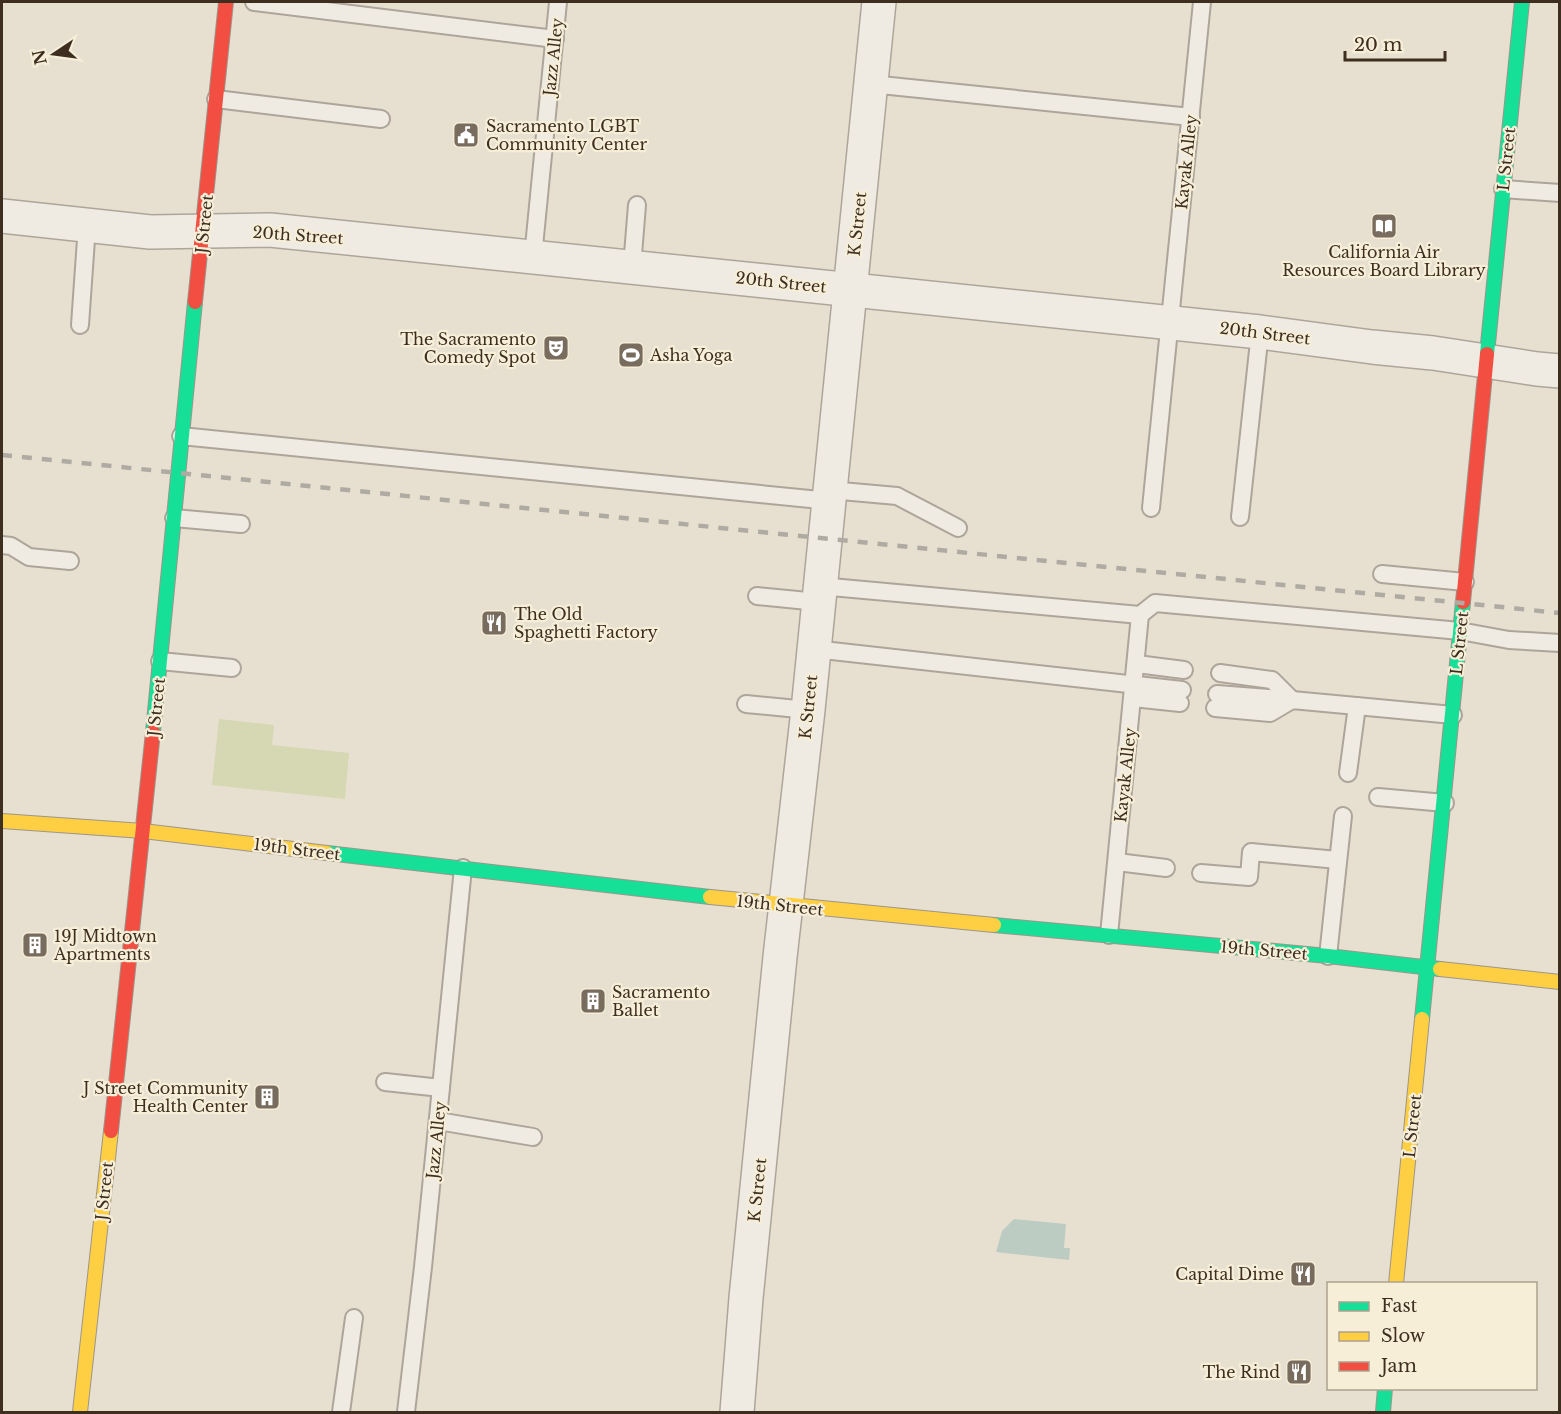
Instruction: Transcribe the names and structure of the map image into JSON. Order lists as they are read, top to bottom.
{
  "streets": {
    "main road": ["L Street", "J Street", "19th Street"],
    "street": ["K Street", "20th Street"],
    "lane": ["Jazz Alley", "Kayak Alley"]
  },
  "crossings": [
    ["Jazz Alley", "20th Street"],
    ["Jazz Alley", "19th Street"],
    ["L Street", "20th Street"],
    ["L Street", "19th Street"],
    ["Kayak Alley", "20th Street"],
    ["Kayak Alley", "19th Street"],
    ["J Street", "20th Street"],
    ["J Street", "19th Street"],
    ["K Street", "20th Street"],
    ["K Street", "19th Street"]
  ],
  "places": {
    "public building": ["Sacramento LGBT Community Center"],
    "library": ["California Air Resources Board Library"],
    "theatre": ["The Sacramento Comedy Spot"],
    "sports": ["Asha Yoga"],
    "restaurant": ["The Old Spaghetti Factory", "Capital Dime", "The Rind"],
    "building": ["19J Midtown Apartments", "Sacramento Ballet", "J Street Community Health Center"]
  },
  "legend": ["Fast", "Slow", "Jam"],
  "scale_bar": "20 m",
  "north": "left"
}
